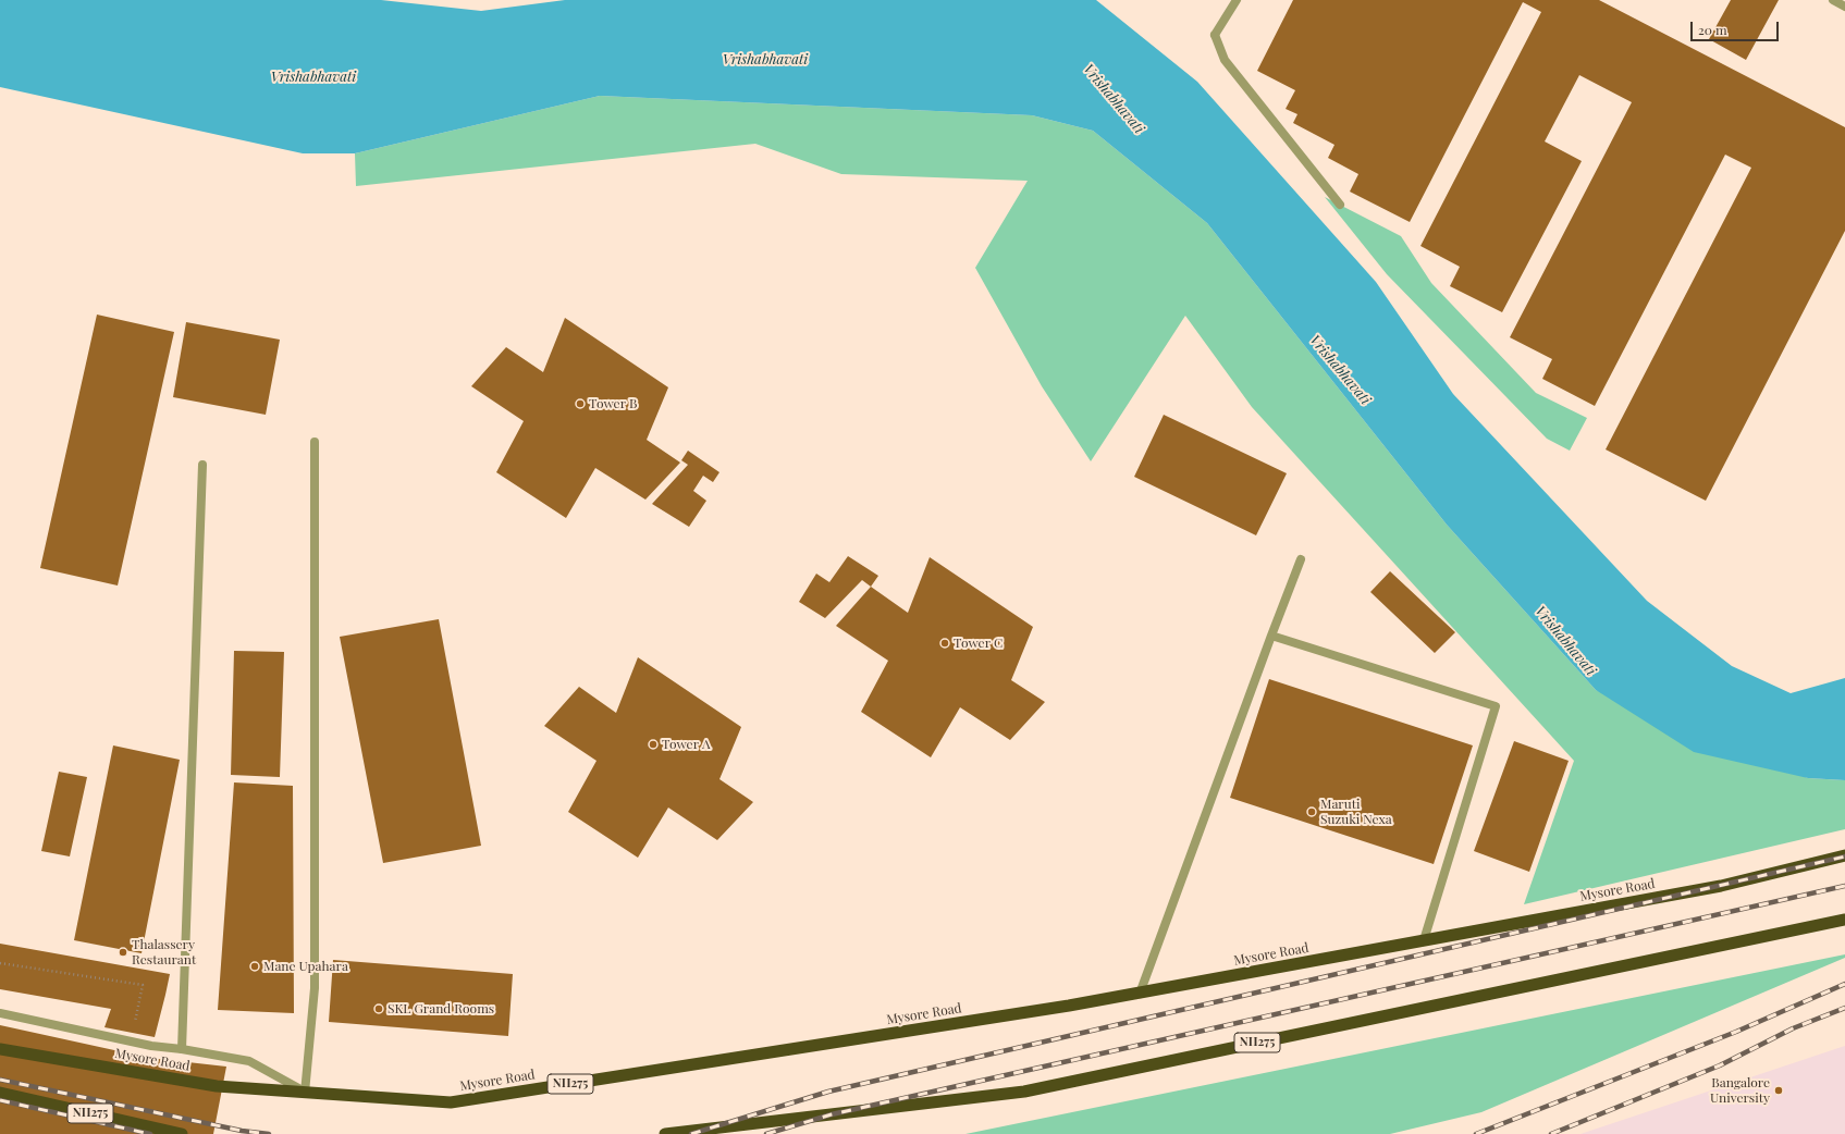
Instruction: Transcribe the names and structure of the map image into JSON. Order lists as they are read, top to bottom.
{
  "streets": {
    "highway": ["Mysore Road", "NH275"]
  },
  "water": ["Vrishabhavati"],
  "places": [
    "Tower B",
    "Tower C",
    "Tower A",
    "Maruti Suzuki Nexa",
    "Thalassery Restaurant",
    "Mane Upahara",
    "SKL Grand Rooms",
    "Bangalore University"
  ],
  "scale_bar": "20 m"
}
